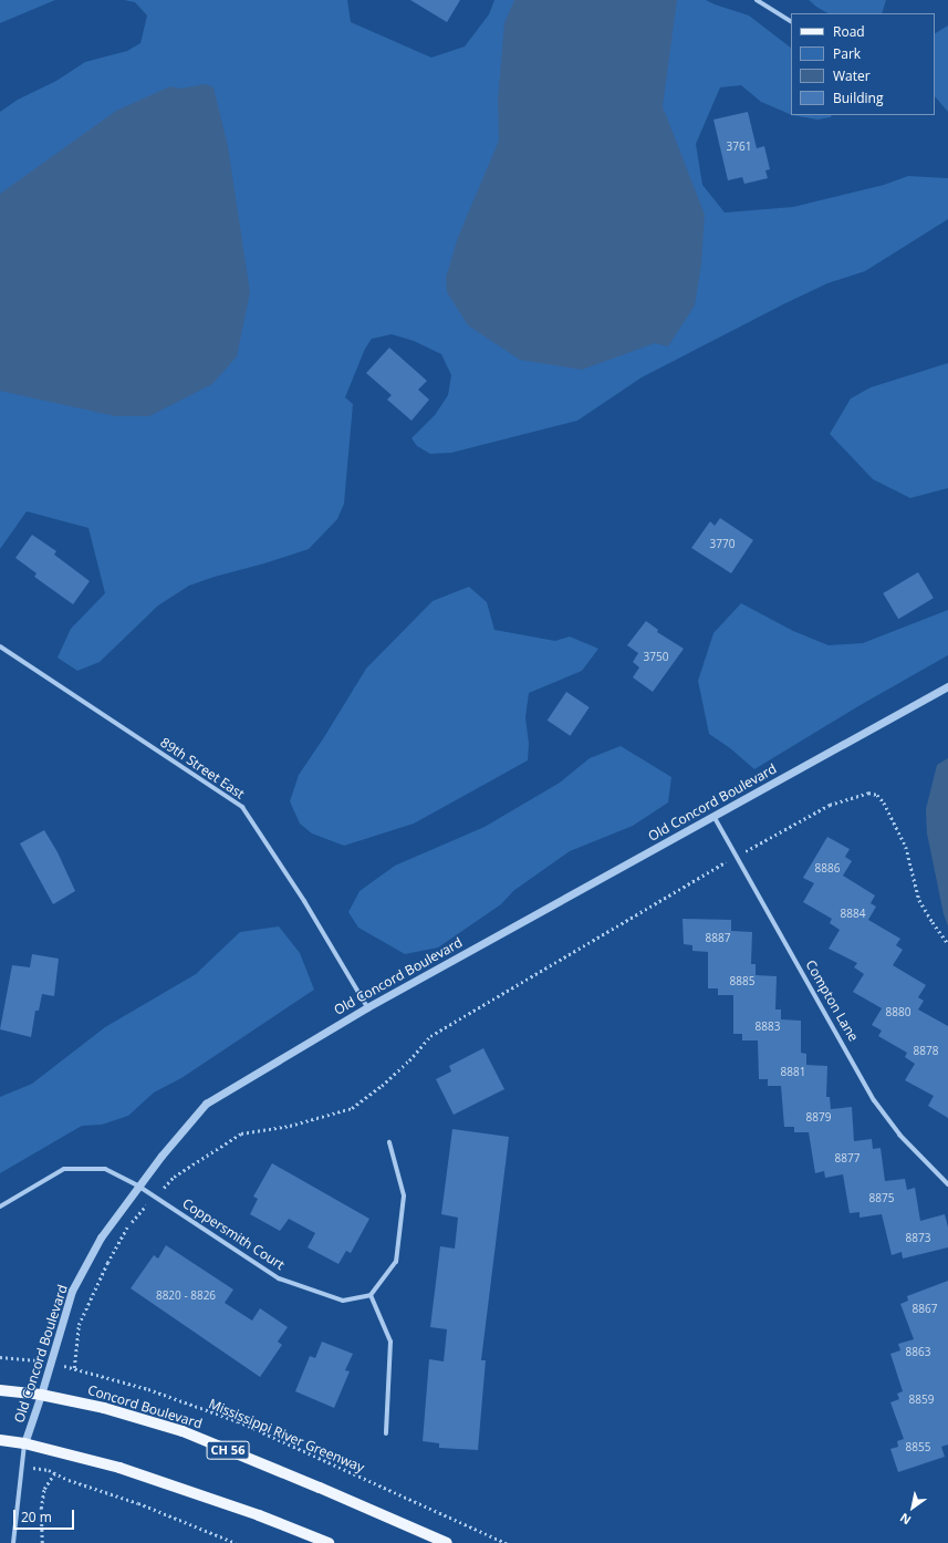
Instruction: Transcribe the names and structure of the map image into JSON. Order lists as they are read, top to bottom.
{
  "streets": {
    "main road": ["Concord Boulevard", "CH 56"],
    "street": [
      "89th Street East",
      "Old Concord Boulevard",
      "Compton Lane",
      "Coppersmith Court"
    ],
    "path": ["Mississippi River Greenway"]
  },
  "crossings": [
    ["89th Street East", "Old Concord Boulevard"],
    ["Old Concord Boulevard", "Compton Lane"],
    ["Old Concord Boulevard", "Coppersmith Court"],
    ["Old Concord Boulevard", "Concord Boulevard"],
    ["Old Concord Boulevard", "Mississippi River Greenway"]
  ],
  "house_numbers": [
    "3761",
    "3770",
    "3750",
    "8886",
    "8884",
    "8887",
    "8885",
    "8880",
    "8883",
    "8878",
    "8881",
    "8879",
    "8877",
    "8875",
    "8873",
    "8820 - 8826",
    "8867",
    "8863",
    "8859",
    "8855"
  ],
  "legend": [
    "Road",
    "Park",
    "Water",
    "Building"
  ],
  "scale_bar": "20 m",
  "north": "bottom left"
}
